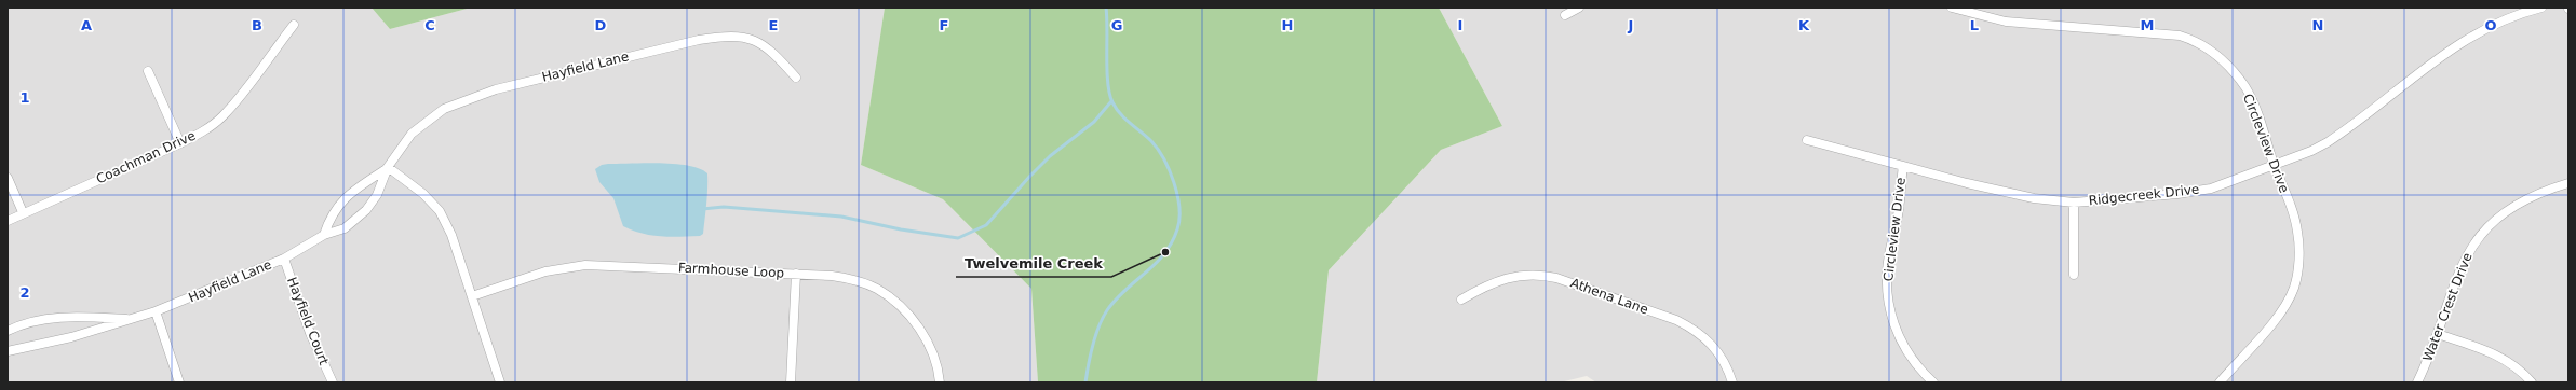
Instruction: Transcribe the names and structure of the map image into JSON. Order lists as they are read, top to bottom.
{
  "streets": {
    "street": [
      "Hayfield Lane",
      "Circleview Drive",
      "Coachman Drive",
      "Ridgecreek Drive",
      "Farmhouse Loop",
      "Athena Lane",
      "Water Crest Drive",
      "Hayfield Court"
    ]
  },
  "crossings": [
    ["Hayfield Lane", "Hayfield Court"],
    ["Circleview Drive", "Ridgecreek Drive"]
  ],
  "places": ["Twelvemile Creek"],
  "grid": {
    "columns": [
      "A",
      "B",
      "C",
      "D",
      "E",
      "F",
      "G",
      "H",
      "I",
      "J",
      "K",
      "L",
      "M",
      "N",
      "O"
    ],
    "rows": ["1", "2"]
  }
}
